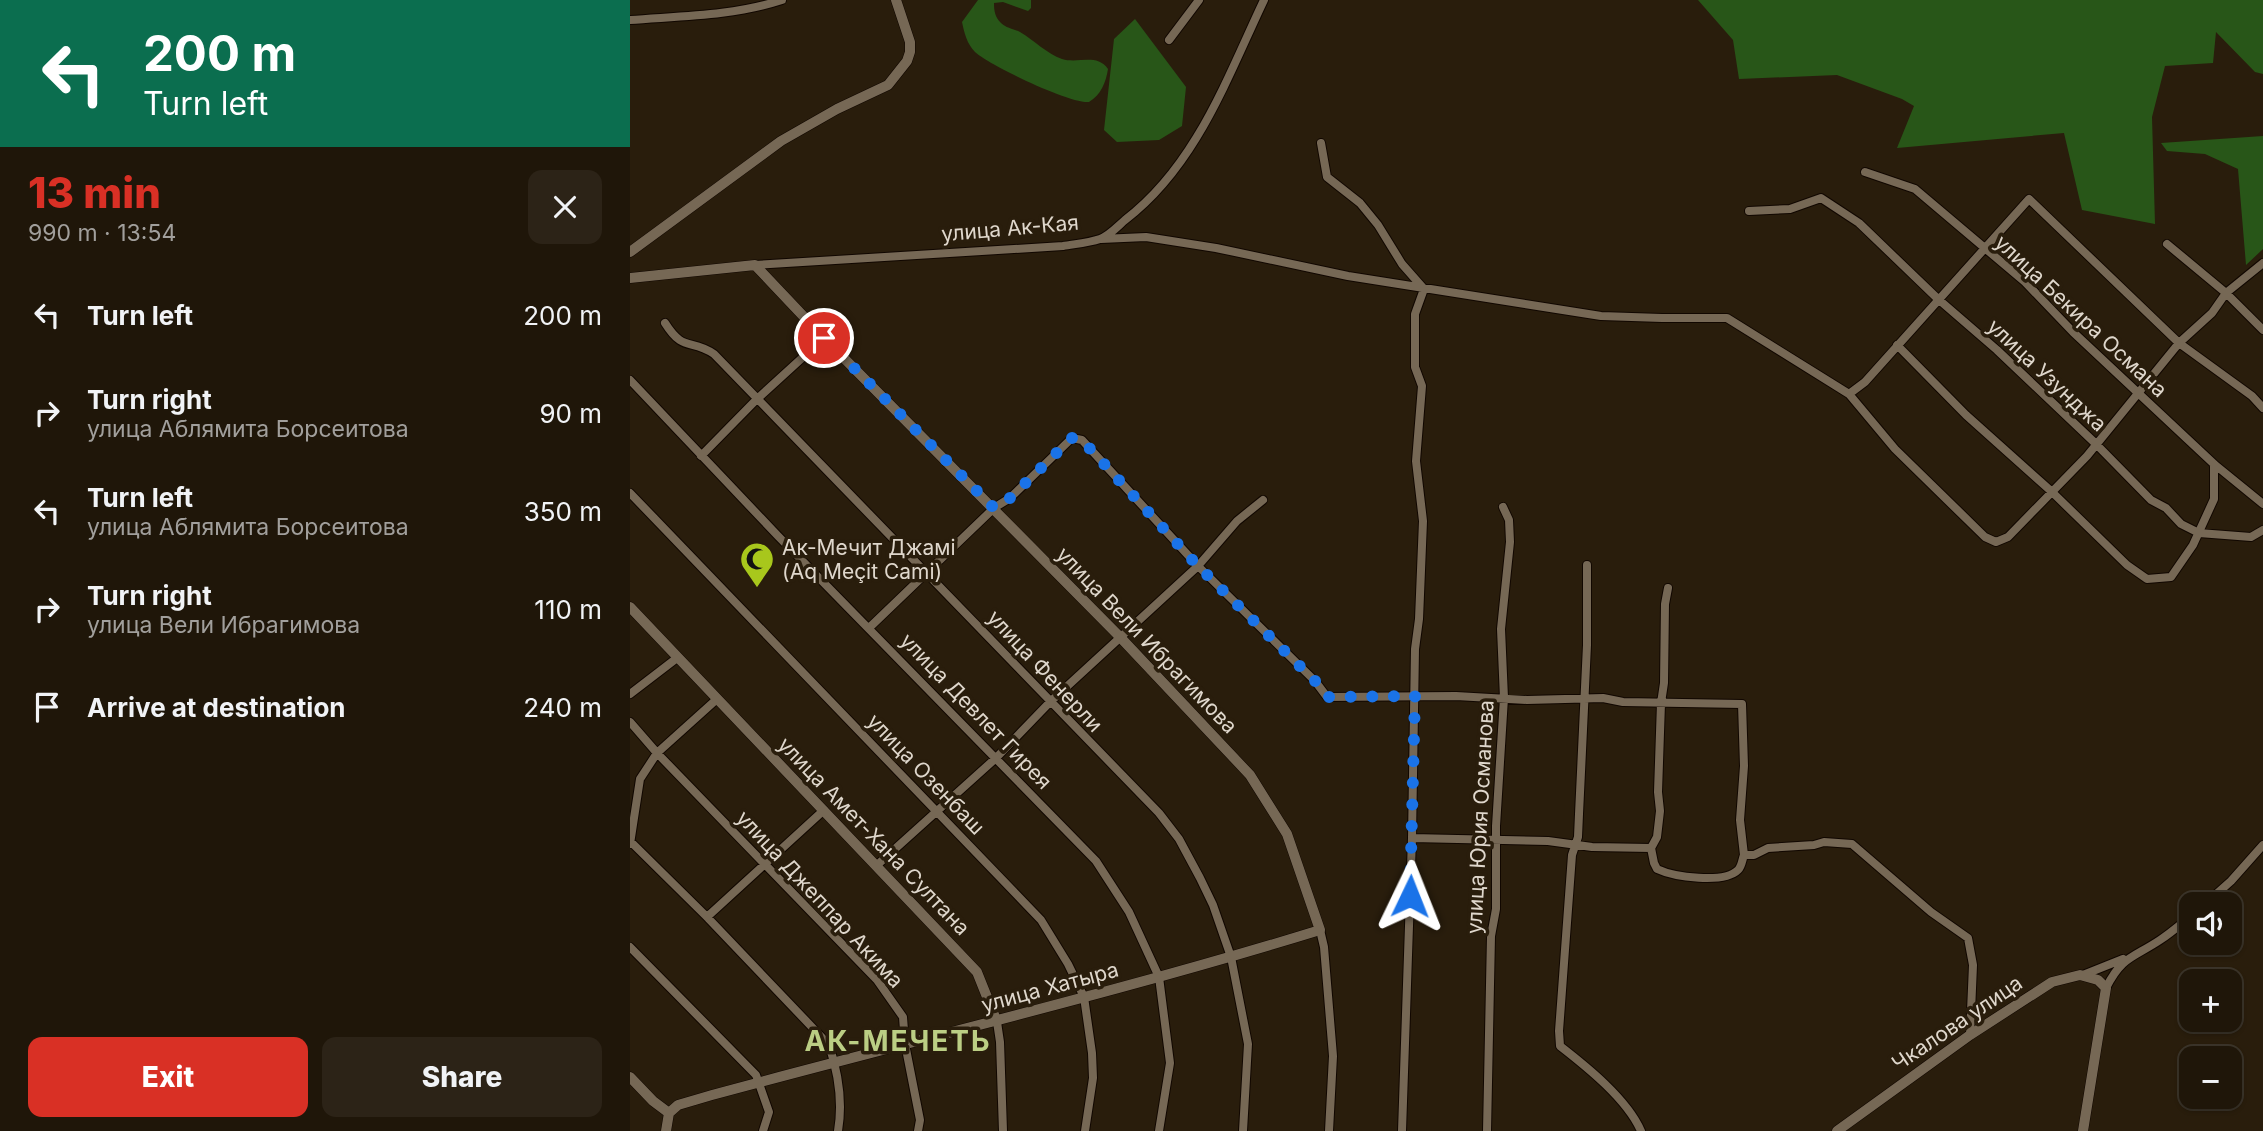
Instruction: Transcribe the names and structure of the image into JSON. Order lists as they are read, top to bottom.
{
  "streets": {
    "street": [
      "улица Ак-Кая",
      "улица Бекира Османа",
      "улица Узунджа",
      "улица Вели Ибрагимова",
      "улица Фенерли",
      "улица Девлет Гирея",
      "улица Озенбаш",
      "улица Юрия Османова",
      "улица Амет-Хана Султана",
      "улица Джеппар Акима",
      "улица Хатыра",
      "Чкалова улица"
    ]
  },
  "crossings": [
    ["улица Ак-Кая", "улица Вели Ибрагимова"],
    ["улица Вели Ибрагимова", "улица Хатыра"],
    ["улица Фенерли", "улица Хатыра"],
    ["улица Девлет Гирея", "улица Хатыра"],
    ["улица Озенбаш", "улица Хатыра"],
    ["улица Амет-Хана Султана", "улица Хатыра"],
    ["улица Джеппар Акима", "улица Хатыра"]
  ],
  "districts": ["АК-МЕЧЕТЬ"],
  "places": {
    "mosque": ["Ак-Мечит Джамі (Aq Meçit Cami)"]
  },
  "page": {
    "turn": ["200 m", "Turn left"],
    "heading": ["13 min", "990 m · 13:54"],
    "list": [
      {
        "name": "Turn left",
        "value": "200 m"
      },
      {
        "name": "Turn right",
        "note": "улица Аблямита Борсеитова",
        "value": "90 m"
      },
      {
        "name": "Turn left",
        "note": "улица Аблямита Борсеитова",
        "value": "350 m"
      },
      {
        "name": "Turn right",
        "note": "улица Вели Ибрагимова",
        "value": "110 m"
      },
      {
        "name": "Arrive at destination",
        "value": "240 m"
      }
    ],
    "map_buttons": ["+", "−"],
    "buttons": ["Exit", "Share"]
  }
}
